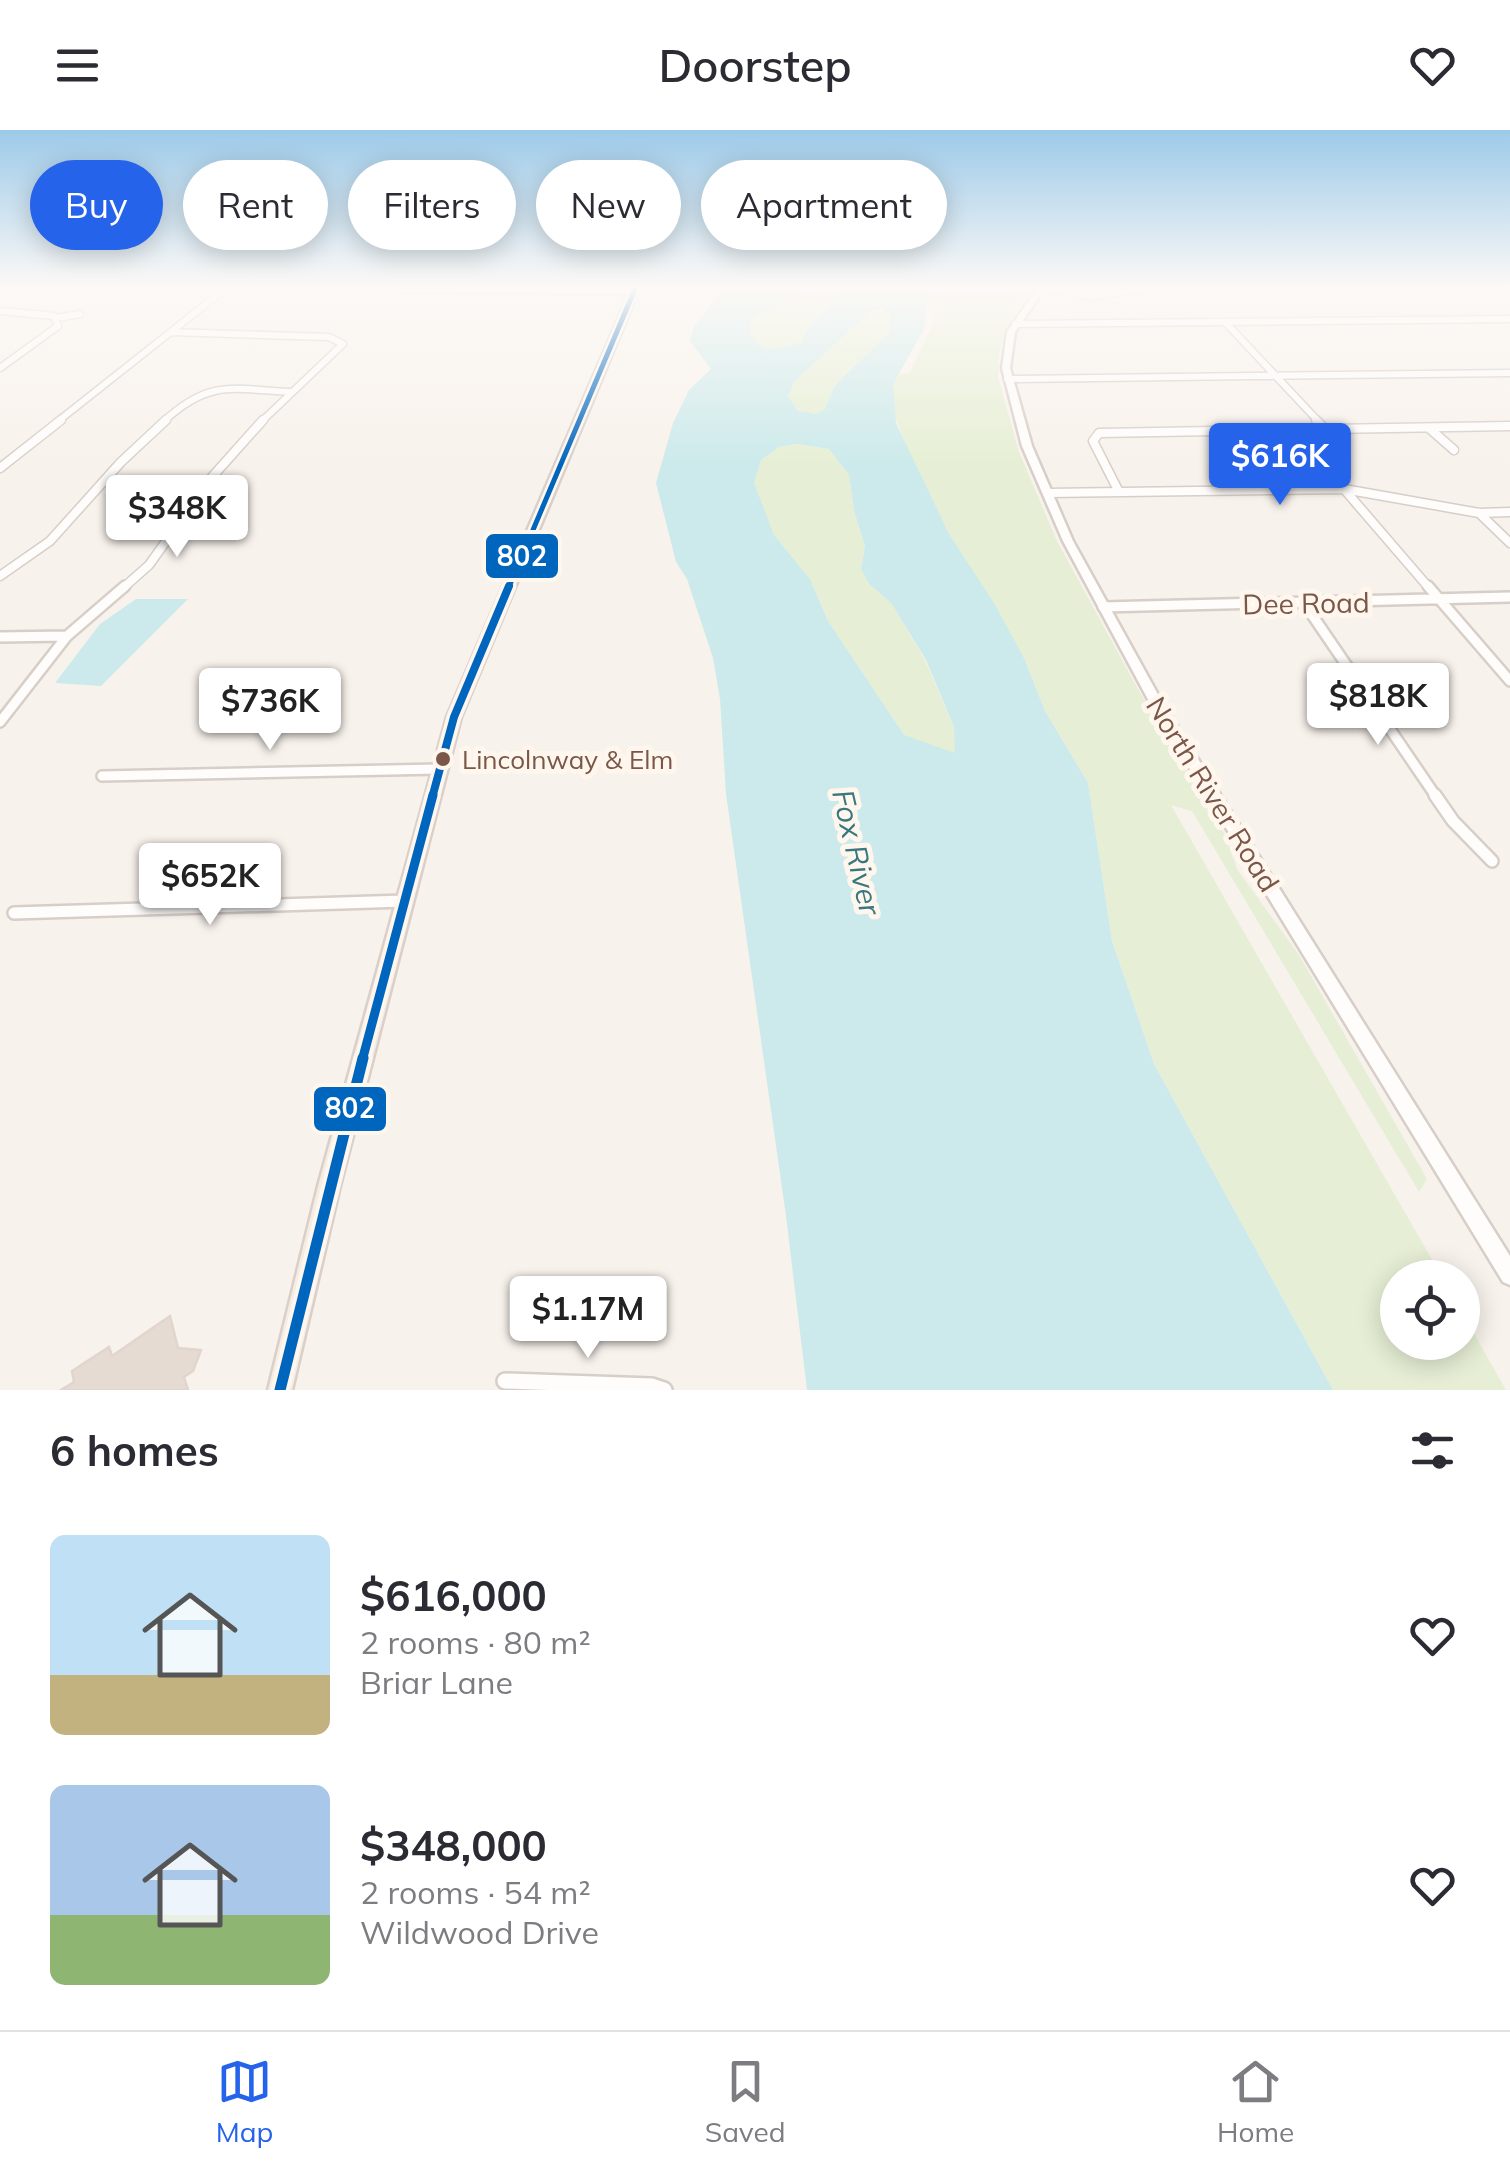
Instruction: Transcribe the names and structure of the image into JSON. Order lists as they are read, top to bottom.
{
  "streets": {
    "main road": ["North River Road"],
    "street": ["Dee Road"]
  },
  "crossings": [
    ["Dee Road", "North River Road"]
  ],
  "water": ["Fox River"],
  "places": ["Lincolnway & Elm"],
  "lines": ["transit line 802"],
  "page": {
    "header": "Doorstep",
    "chip": [
      "Buy",
      "Rent",
      "Filters",
      "New",
      "Apartment"
    ],
    "price": [
      "$616K",
      "$348K",
      "$818K",
      "$736K",
      "$652K",
      "$1.17M"
    ],
    "heading": "6 homes",
    "list": [
      {
        "name": "$616,000",
        "note": "2 rooms · 80 m² · Briar Lane"
      },
      {
        "name": "$348,000",
        "note": "2 rooms · 54 m² · Wildwood Drive"
      }
    ],
    "tabs": ["Map", "Saved", "Home"]
  }
}
